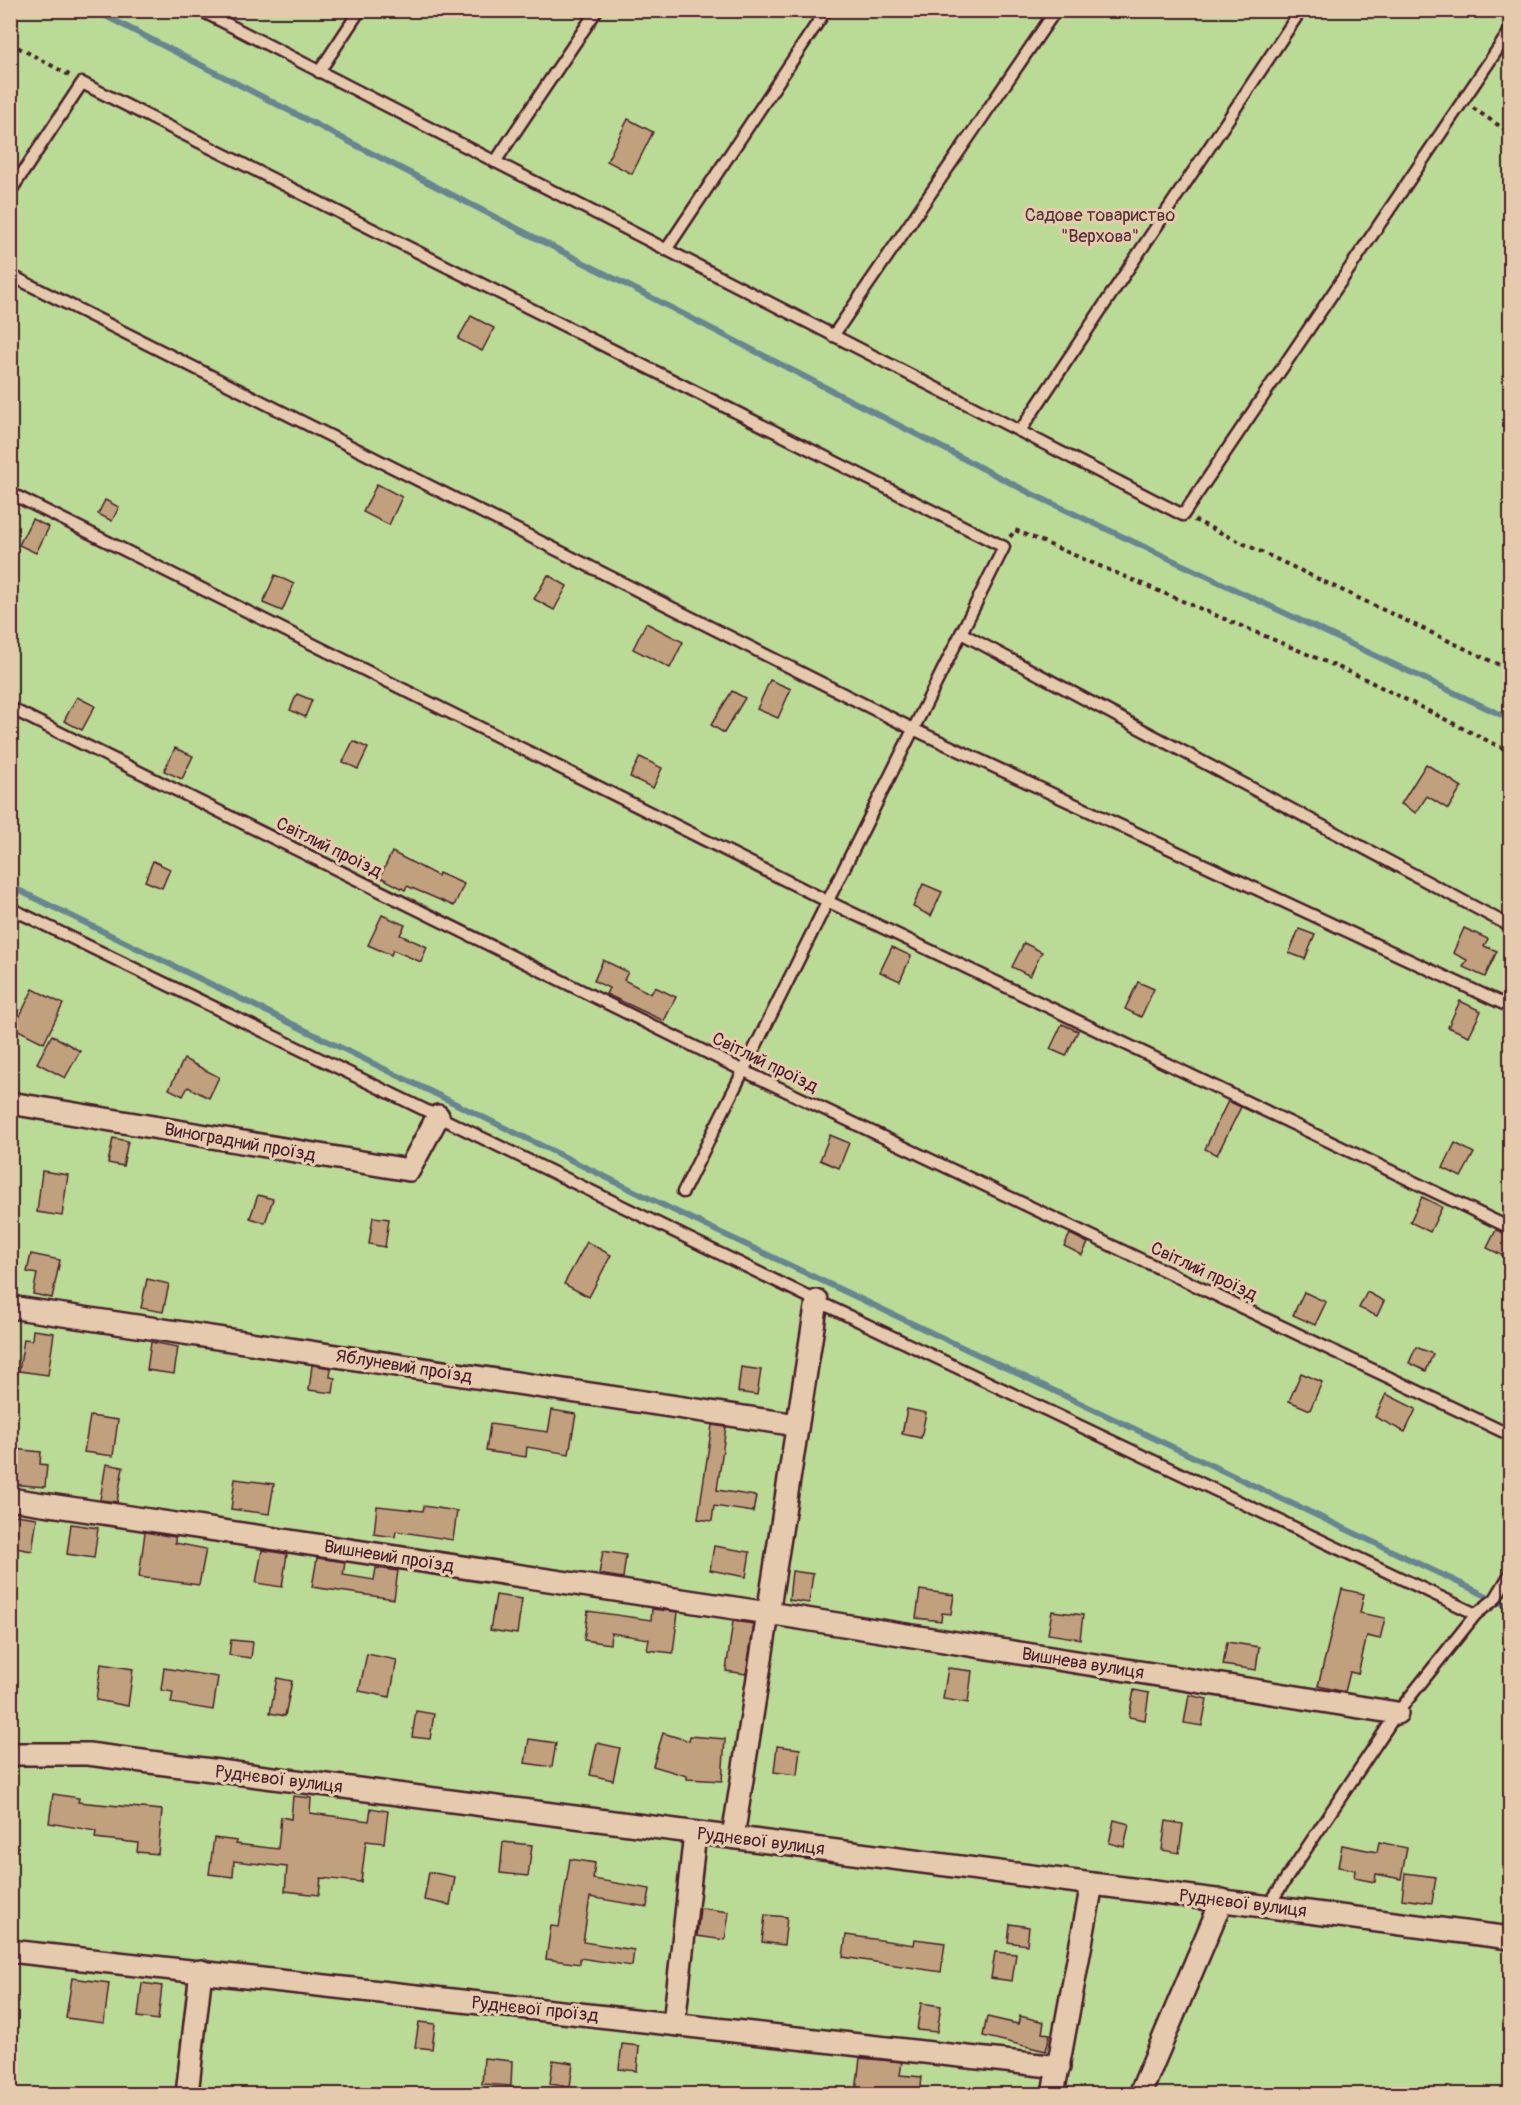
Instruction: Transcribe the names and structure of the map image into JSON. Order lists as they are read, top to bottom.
{
  "streets": {
    "street": [
      "Виноградний проїзд",
      "Яблуневий проїзд",
      "Вишневий проїзд",
      "Вишнева вулиця",
      "Руднєвої вулиця",
      "Руднєвої проїзд"
    ],
    "lane": ["Світлий проїзд"]
  },
  "crossings": [
    ["Вишневий проїзд", "Вишнева вулиця"]
  ],
  "parks": ["Садове товариство \"Верхова\""]
}
